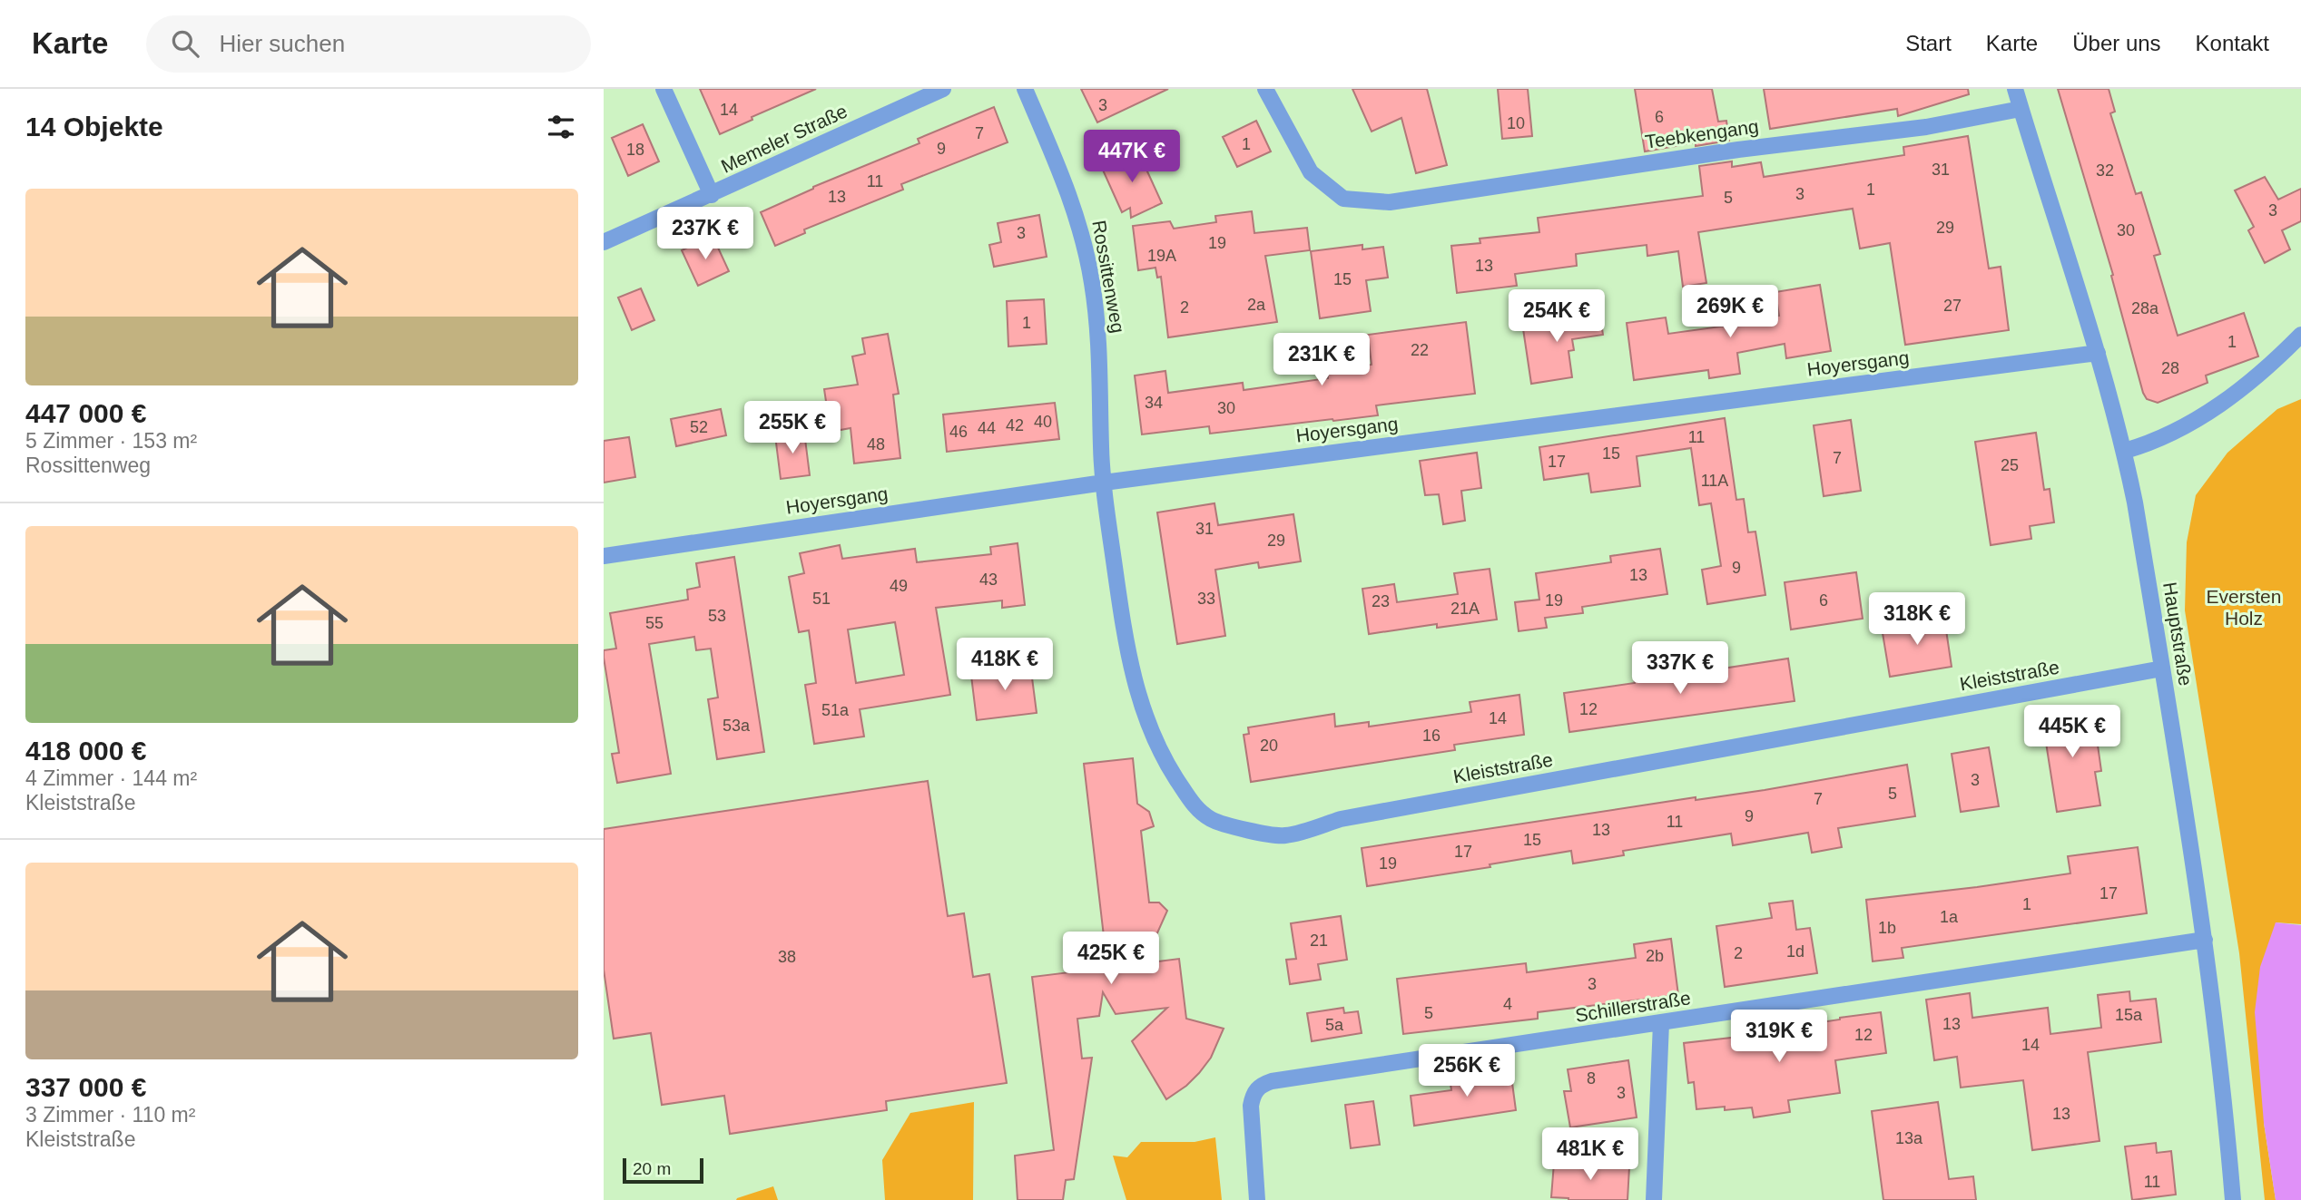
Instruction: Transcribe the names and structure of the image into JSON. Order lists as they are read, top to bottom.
{
  "streets": {
    "street": [
      "Teebkengang",
      "Memeler Straße",
      "Rossittenweg",
      "Hoyersgang",
      "Hauptstraße",
      "Kleiststraße",
      "Schillerstraße"
    ]
  },
  "crossings": [
    ["Teebkengang", "Hauptstraße"],
    ["Rossittenweg", "Hoyersgang"],
    ["Rossittenweg", "Kleiststraße"],
    ["Hoyersgang", "Hauptstraße"],
    ["Hoyersgang", "Kleiststraße"],
    ["Hauptstraße", "Kleiststraße"],
    ["Hauptstraße", "Schillerstraße"]
  ],
  "parks": ["Eversten Holz"],
  "house_numbers": [
    "3",
    "14",
    "6",
    "10",
    "7",
    "1",
    "9",
    "18",
    "31",
    "32",
    "11",
    "1",
    "3",
    "13",
    "5",
    "3",
    "29",
    "30",
    "3",
    "19",
    "19A",
    "13",
    "15",
    "2a",
    "27",
    "2",
    "28a",
    "1",
    "1",
    "22",
    "28",
    "34",
    "30",
    "40",
    "42",
    "52",
    "44",
    "46",
    "11",
    "48",
    "15",
    "7",
    "17",
    "25",
    "11A",
    "31",
    "29",
    "9",
    "13",
    "43",
    "49",
    "51",
    "33",
    "19",
    "6",
    "23",
    "21A",
    "53",
    "55",
    "12",
    "51a",
    "14",
    "53a",
    "16",
    "20",
    "3",
    "5",
    "7",
    "9",
    "11",
    "13",
    "15",
    "17",
    "19",
    "17",
    "1",
    "1a",
    "1b",
    "21",
    "1d",
    "2",
    "2b",
    "38",
    "3",
    "4",
    "5",
    "15a",
    "13",
    "5a",
    "12",
    "14",
    "8",
    "3",
    "13",
    "13a",
    "11"
  ],
  "scale_bar": "20 m",
  "page": {
    "header": "Karte",
    "search": "Hier suchen",
    "nav": [
      "Start",
      "Karte",
      "Über uns",
      "Kontakt"
    ],
    "heading": "14 Objekte",
    "price": [
      "447K €",
      "237K €",
      "269K €",
      "254K €",
      "231K €",
      "255K €",
      "318K €",
      "418K €",
      "337K €",
      "445K €",
      "425K €",
      "319K €",
      "256K €",
      "481K €"
    ],
    "list": [
      {
        "name": "447 000 €",
        "note": "5 Zimmer · 153 m² · Rossittenweg"
      },
      {
        "name": "418 000 €",
        "note": "4 Zimmer · 144 m² · Kleiststraße"
      },
      {
        "name": "337 000 €",
        "note": "3 Zimmer · 110 m² · Kleiststraße"
      }
    ],
    "scale": "20 m"
  }
}
